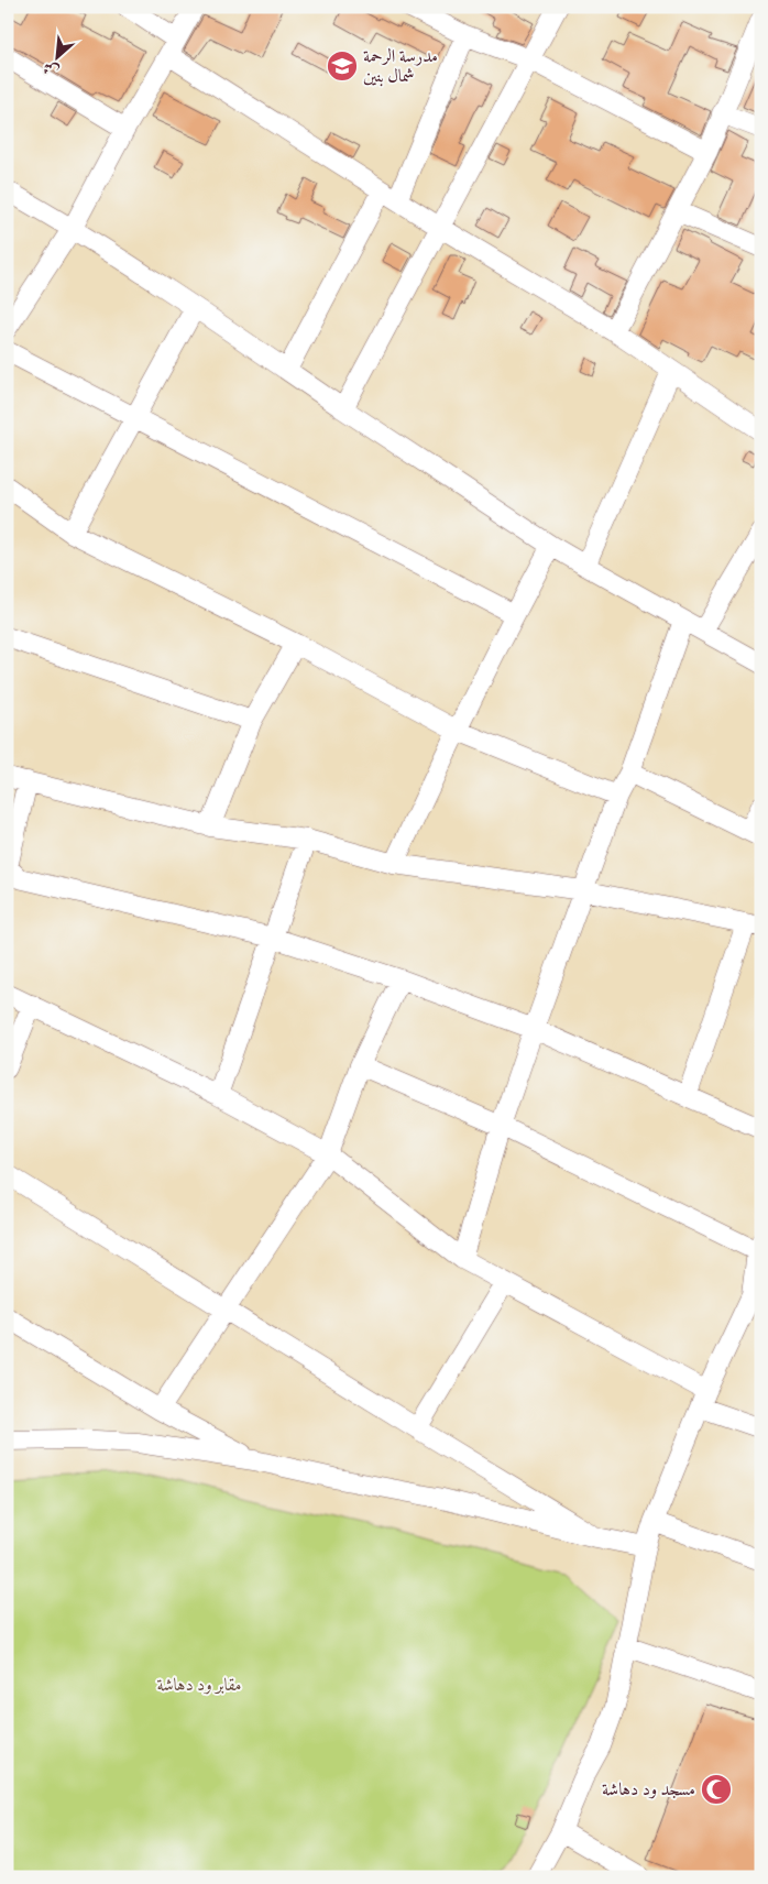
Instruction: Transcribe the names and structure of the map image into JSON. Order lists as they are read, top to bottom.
{
  "parks": ["مقابر ود دهاشة"],
  "places": {
    "school or university": ["مدرسة الرحمة شمال بنين"],
    "mosque": ["مسجد ود دهاشة"]
  },
  "north": "bottom left"
}
